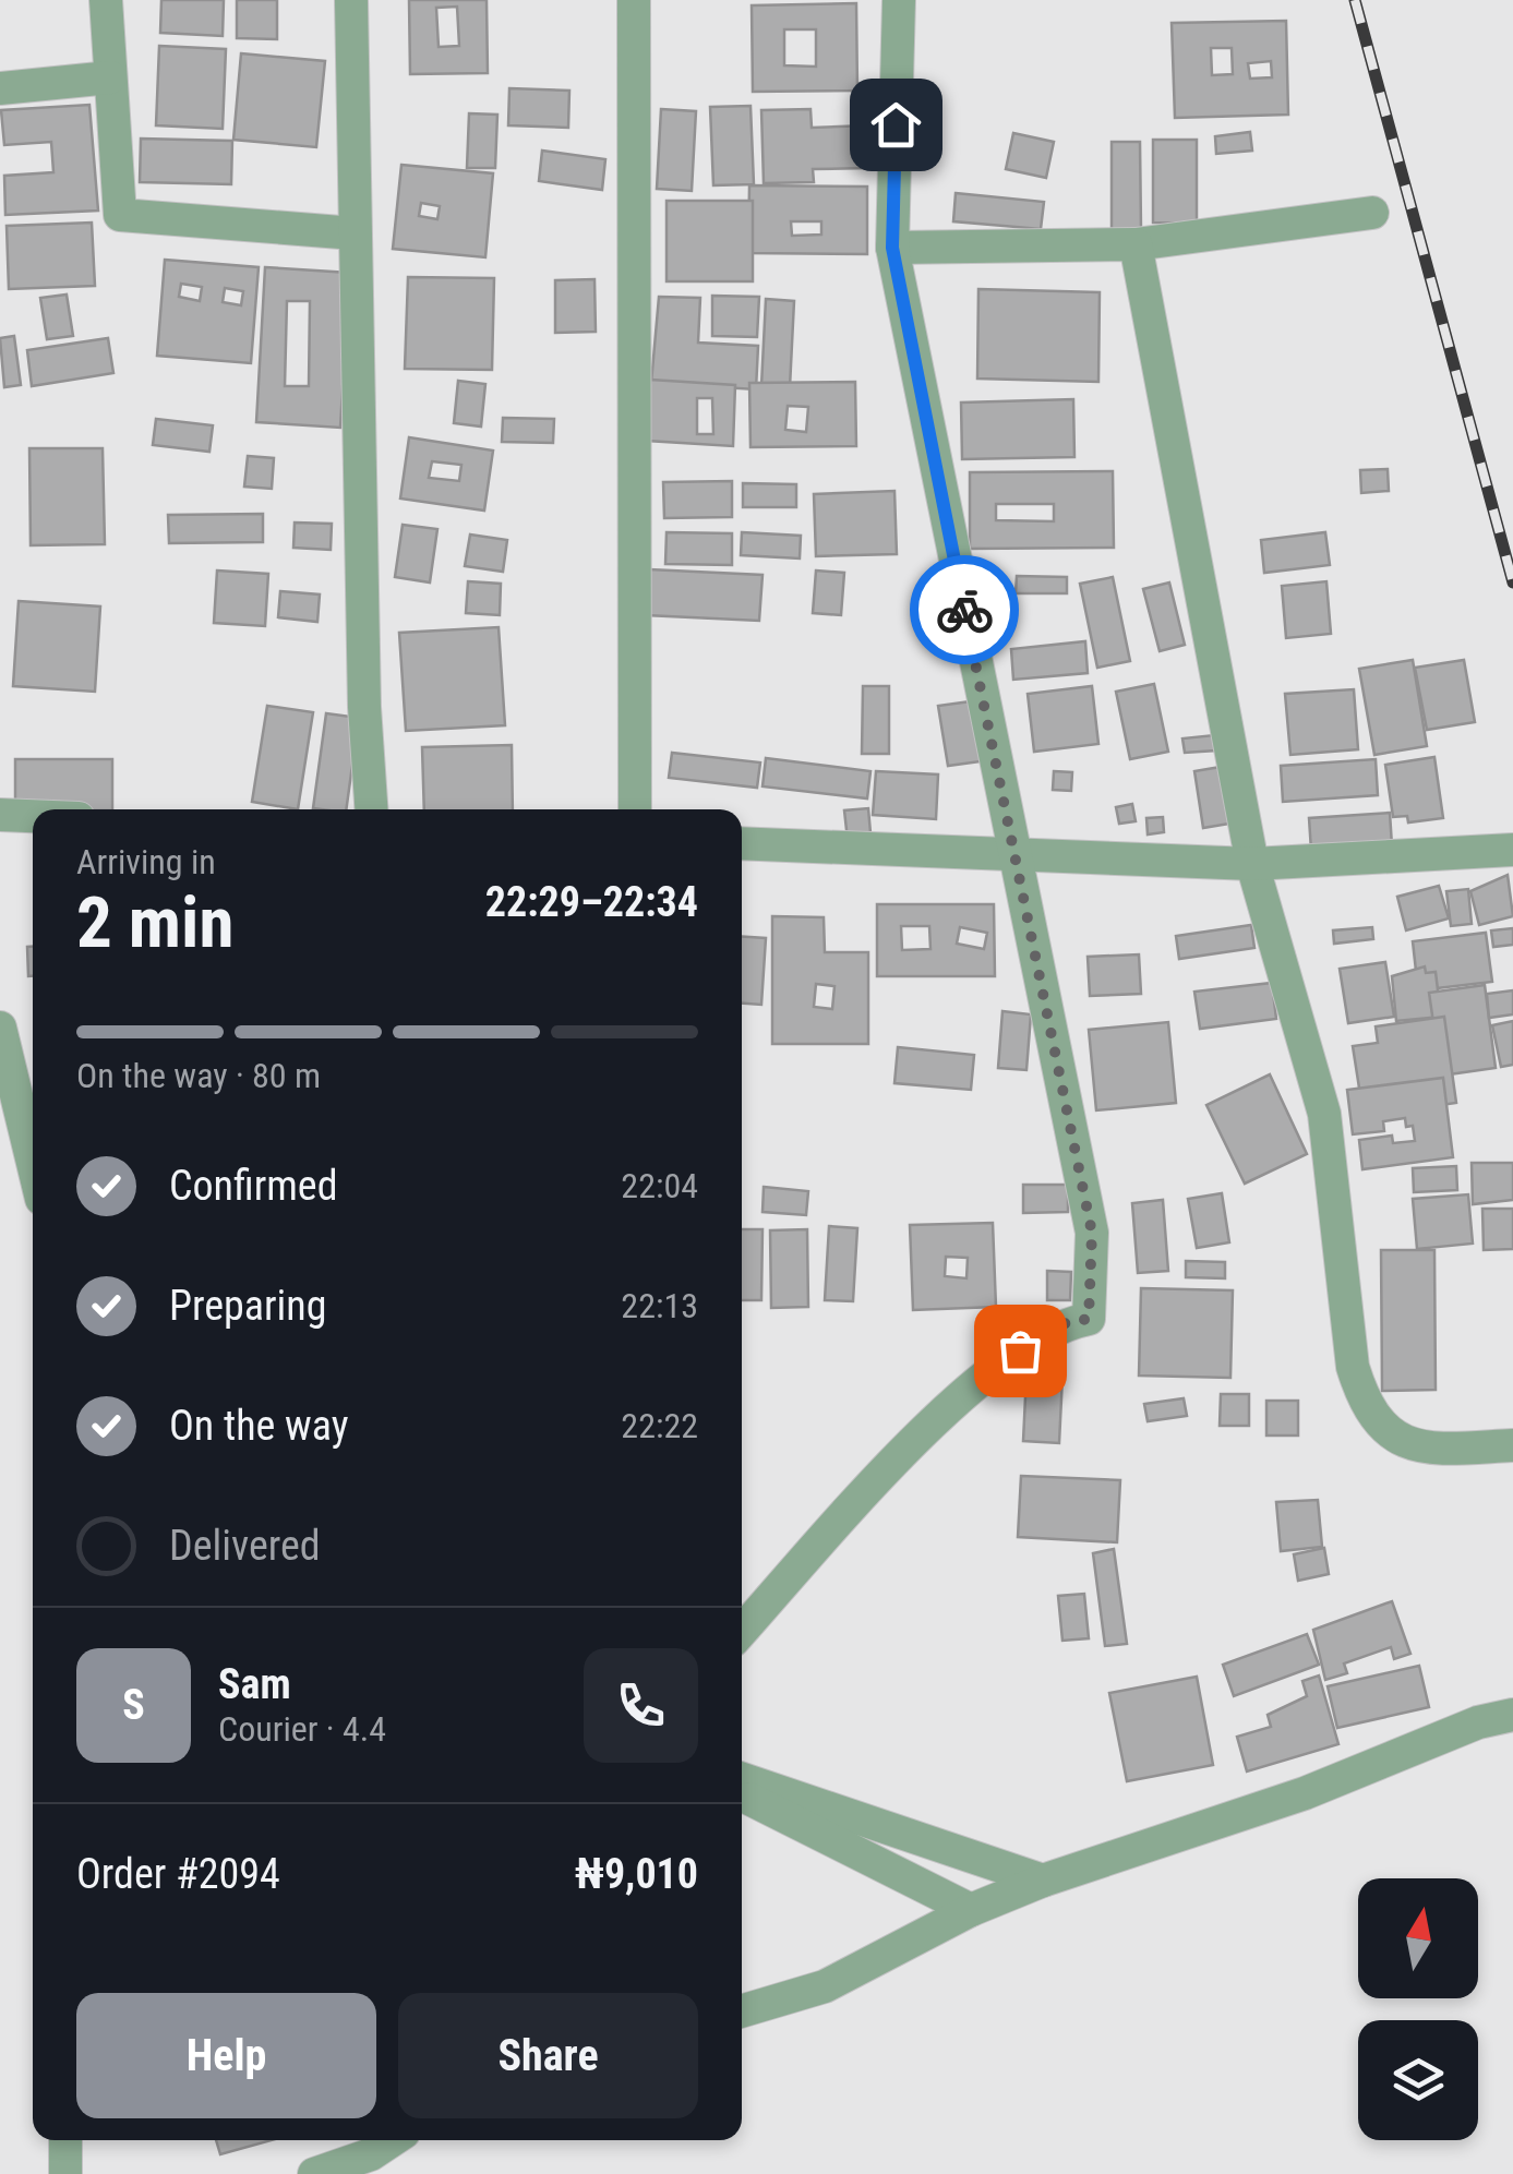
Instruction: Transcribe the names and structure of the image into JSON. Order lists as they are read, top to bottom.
{
  "north": "top",
  "page": {
    "heading": ["2 min", "Arriving in", "22:29–22:34"],
    "panel": [
      "Sam",
      "Courier · 4.4",
      "Order #2094",
      "₦9,010"
    ],
    "bar": "On the way · 80 m",
    "list": [
      ["Confirmed", "22:04"],
      ["Preparing", "22:13"],
      ["On the way", "22:22"],
      "Delivered"
    ],
    "round": "S",
    "buttons": ["Help", "Share"]
  }
}
